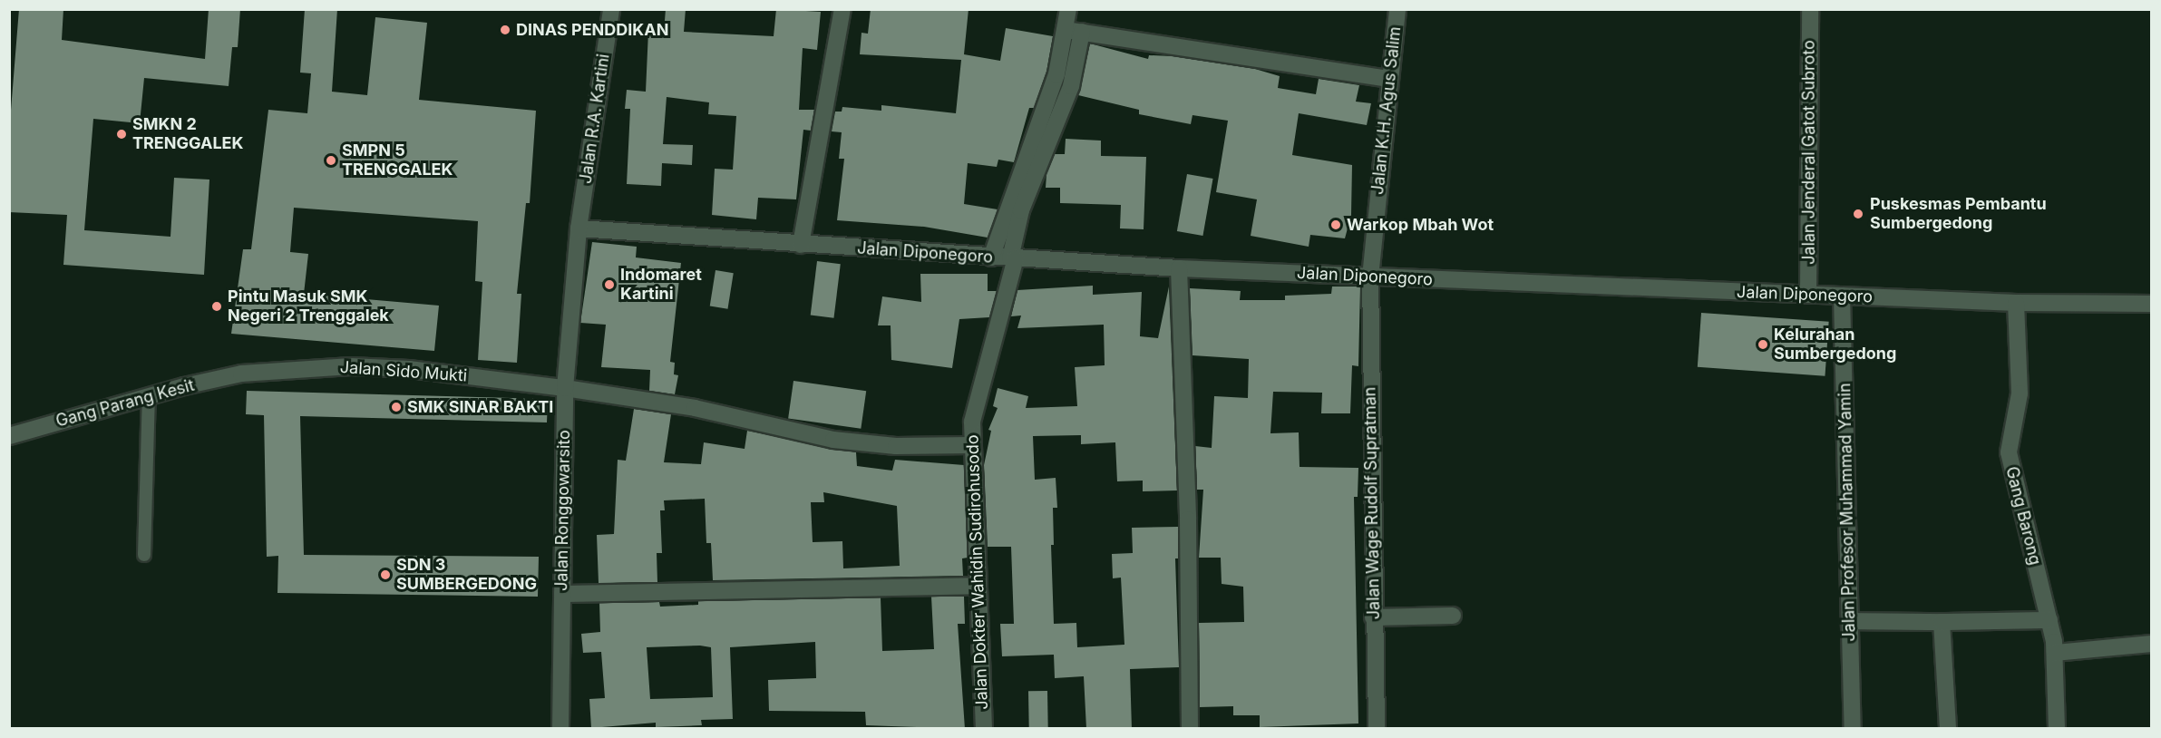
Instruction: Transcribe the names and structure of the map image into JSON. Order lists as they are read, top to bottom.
{
  "streets": {
    "street": [
      "Jalan K.H. Agus Salim",
      "Jalan R.A. Kartini",
      "Jalan Jenderal Gatot Subroto",
      "Jalan Diponegoro",
      "Jalan Sido Mukti",
      "Gang Parang Kesit",
      "Jalan Wage Rudolf Supratman",
      "Jalan Ronggowarsito",
      "Jalan Profesor Muhammad Yamin",
      "Gang Barong",
      "Jalan Dokter Wahidin Sudirohusodo"
    ]
  },
  "crossings": [
    ["Jalan K.H. Agus Salim", "Jalan Diponegoro"],
    ["Jalan K.H. Agus Salim", "Jalan Wage Rudolf Supratman"],
    ["Jalan R.A. Kartini", "Jalan Diponegoro"],
    ["Jalan R.A. Kartini", "Jalan Ronggowarsito"],
    ["Jalan Jenderal Gatot Subroto", "Jalan Diponegoro"],
    ["Jalan Diponegoro", "Jalan Wage Rudolf Supratman"],
    ["Jalan Diponegoro", "Jalan Ronggowarsito"],
    ["Jalan Diponegoro", "Jalan Profesor Muhammad Yamin"],
    ["Jalan Diponegoro", "Gang Barong"],
    ["Jalan Diponegoro", "Jalan Dokter Wahidin Sudirohusodo"],
    ["Jalan Sido Mukti", "Gang Parang Kesit"],
    ["Jalan Sido Mukti", "Jalan Ronggowarsito"],
    ["Jalan Sido Mukti", "Jalan Dokter Wahidin Sudirohusodo"]
  ],
  "places": [
    "DINAS PENDDIKAN",
    "SMKN 2 TRENGGALEK",
    "SMPN 5 TRENGGALEK",
    "Puskesmas Pembantu Sumbergedong",
    "Warkop Mbah Wot",
    "Indomaret Kartini",
    "Pintu Masuk SMK Negeri 2 Trenggalek",
    "Kelurahan Sumbergedong",
    "SMK SINAR BAKTI",
    "SDN 3 SUMBERGEDONG"
  ]
}
